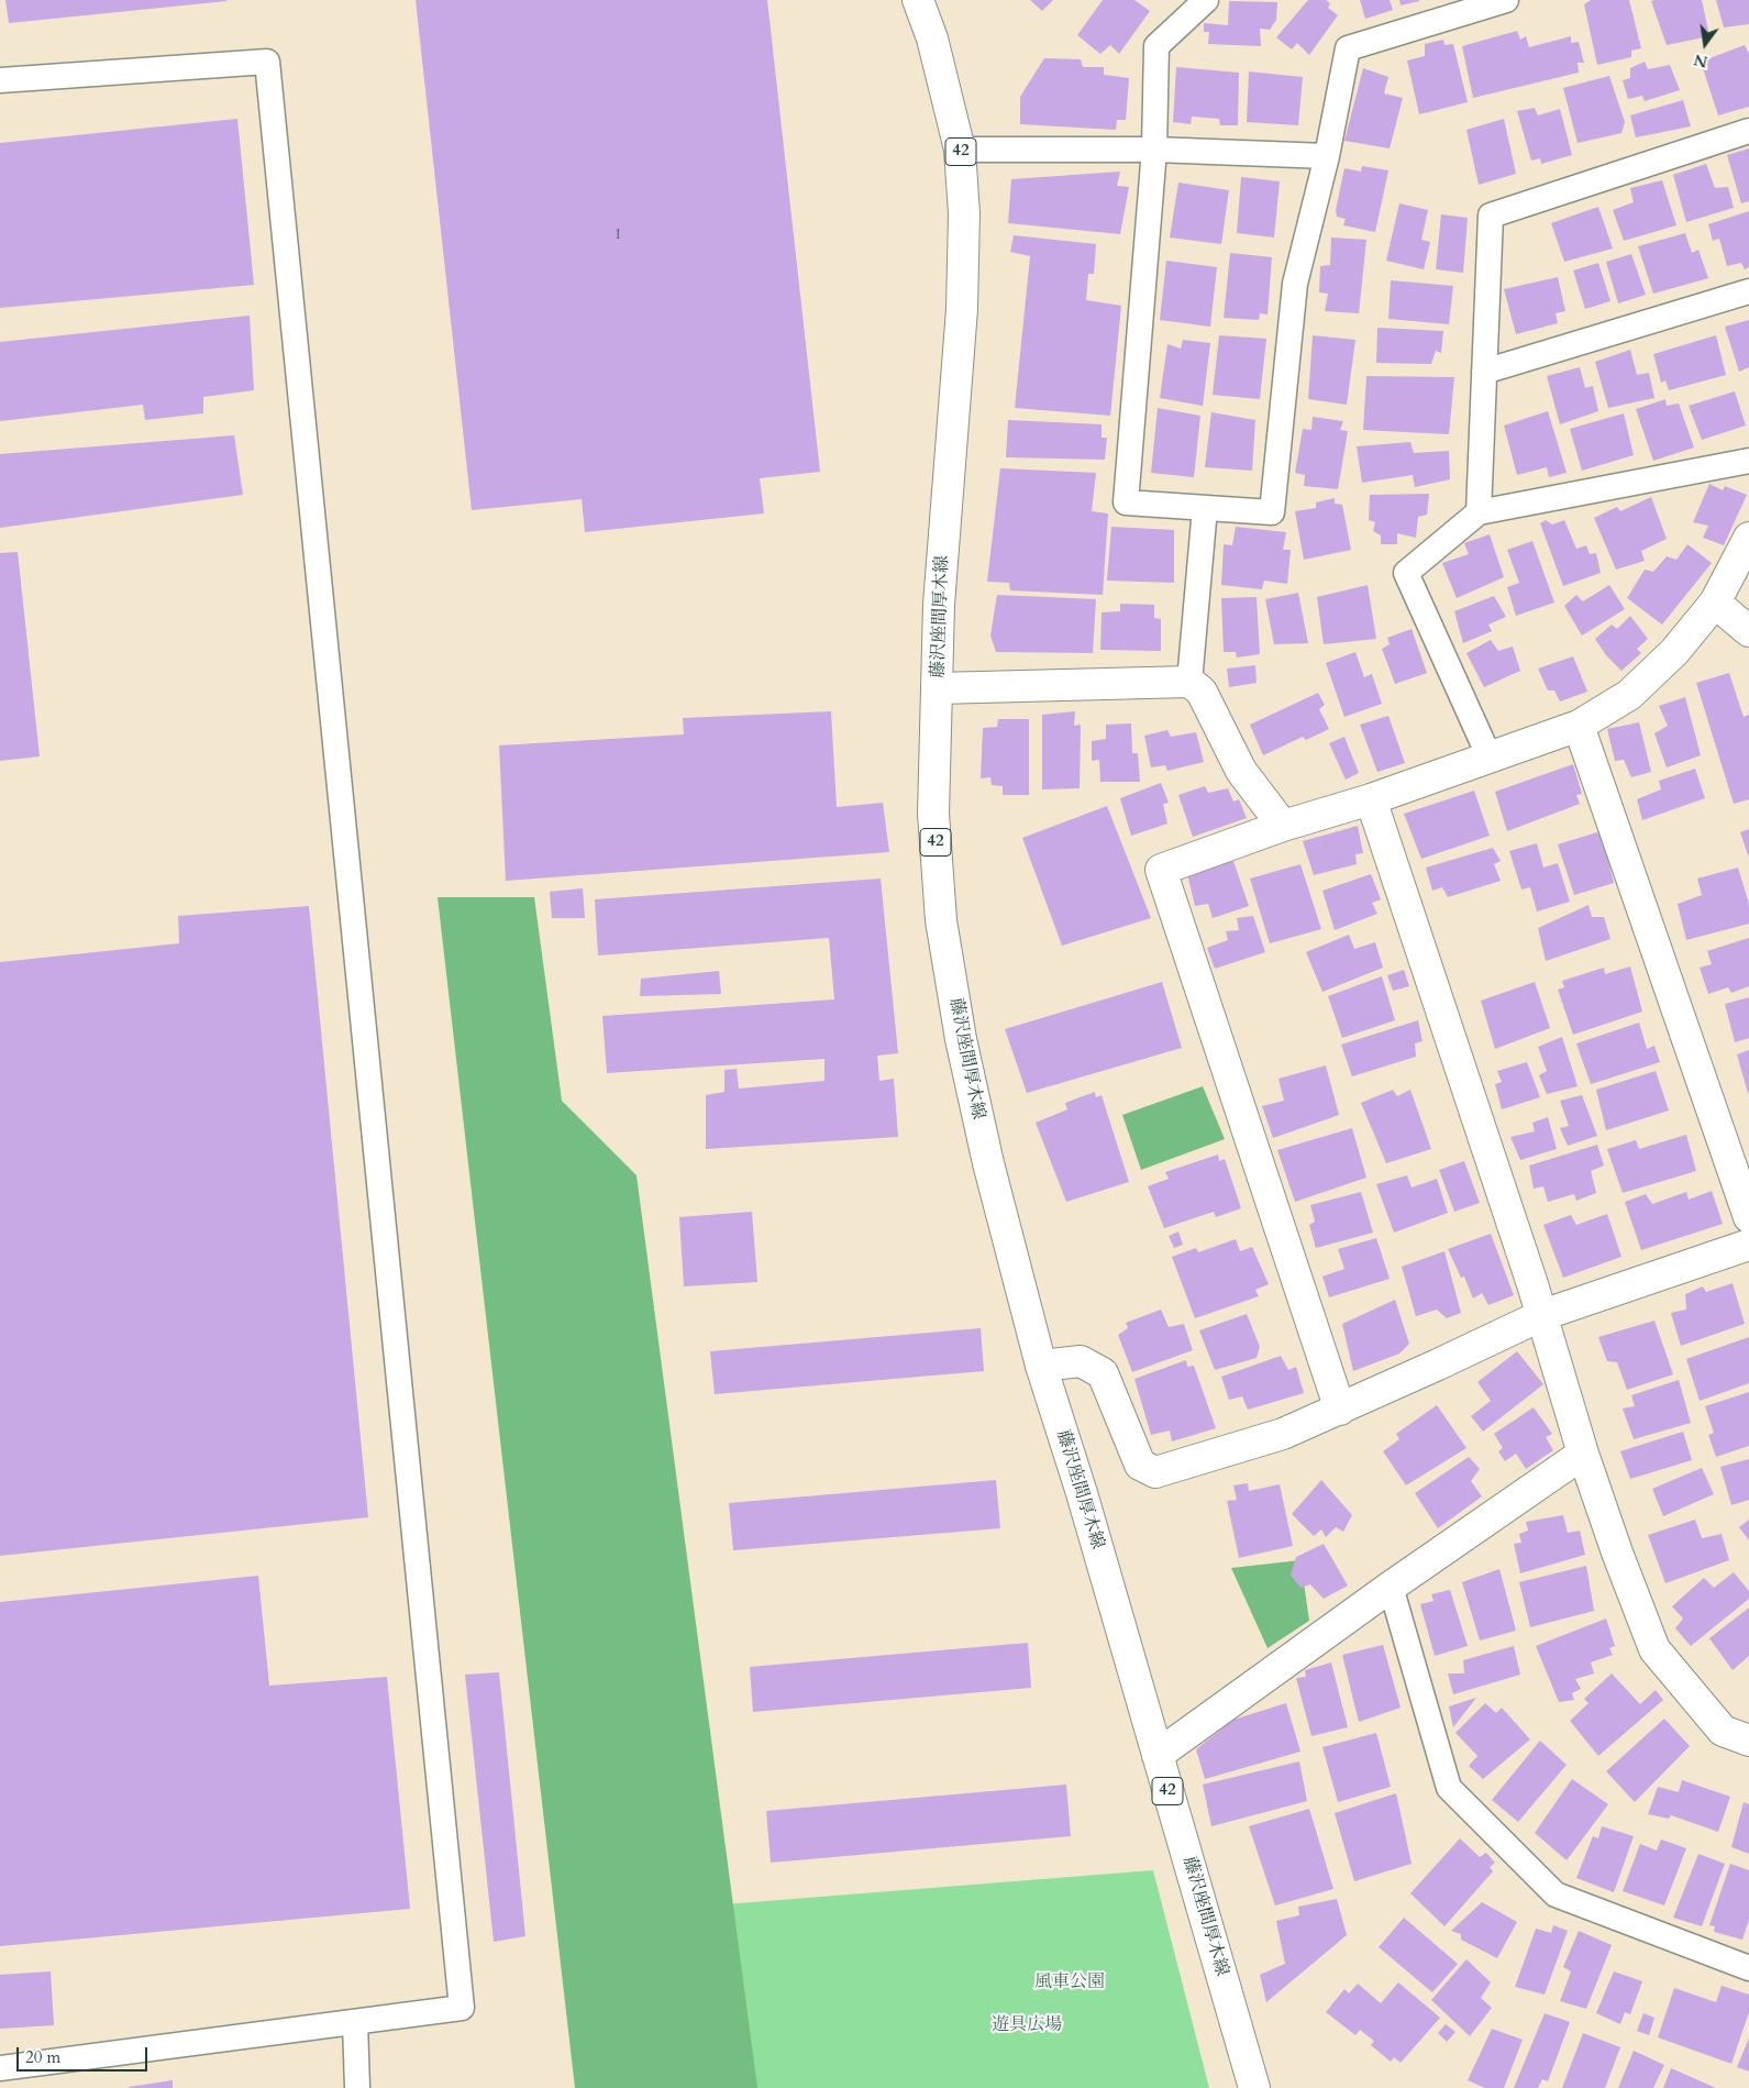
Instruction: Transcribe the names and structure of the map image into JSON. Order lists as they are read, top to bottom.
{
  "streets": {
    "street": ["42", "藤沢座間厚木線"]
  },
  "parks": ["風車公園", "遊具広場"],
  "house_numbers": ["1"],
  "scale_bar": "20 m",
  "north": "bottom"
}
